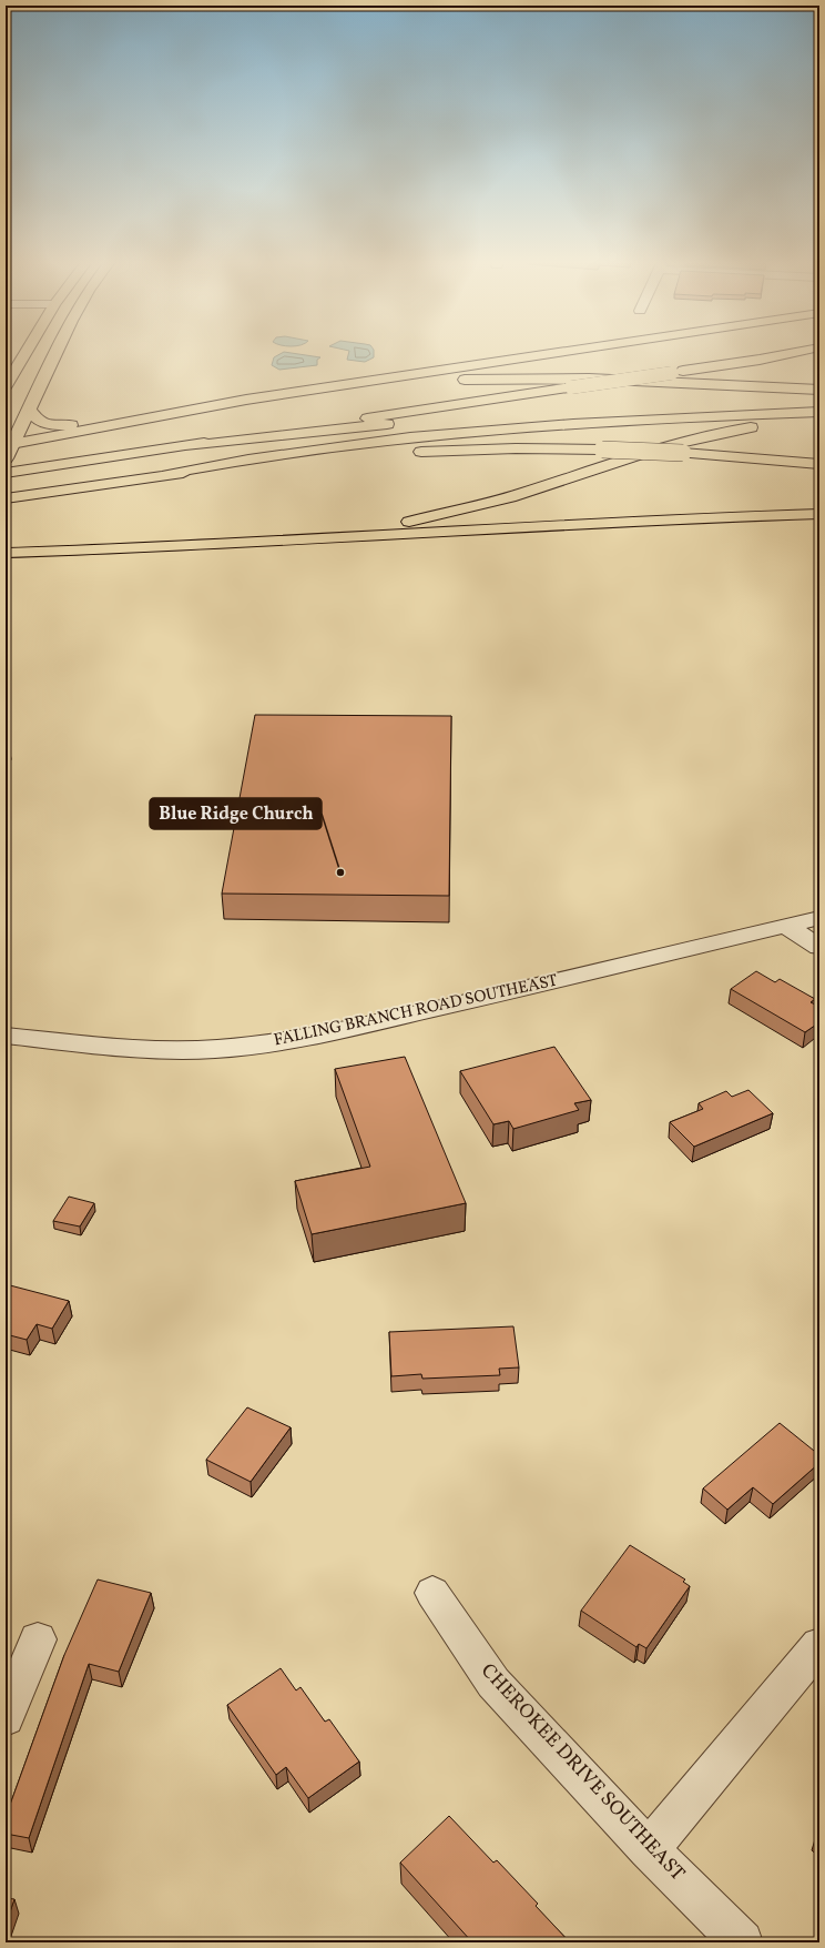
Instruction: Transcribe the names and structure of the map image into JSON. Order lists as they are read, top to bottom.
{
  "streets": {
    "street": ["FALLING BRANCH ROAD SOUTHEAST", "CHEROKEE DRIVE SOUTHEAST"]
  },
  "places": ["Blue Ridge Church"]
}
